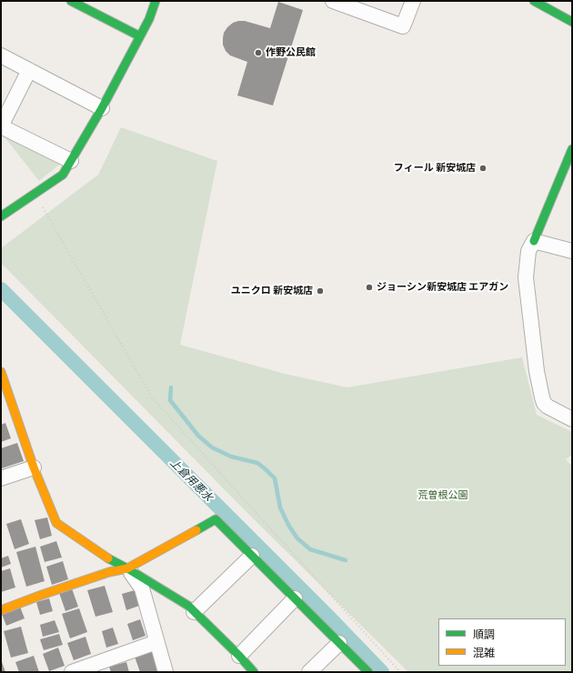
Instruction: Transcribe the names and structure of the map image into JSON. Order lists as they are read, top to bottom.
{
  "water": ["上倉用悪水"],
  "parks": ["荒曽根公園"],
  "places": [
    "作野公民館",
    "フィール 新安城店",
    "ジョーシン新安城店 エアガン",
    "ユニクロ 新安城店"
  ],
  "legend": ["順調", "混雑"]
}
